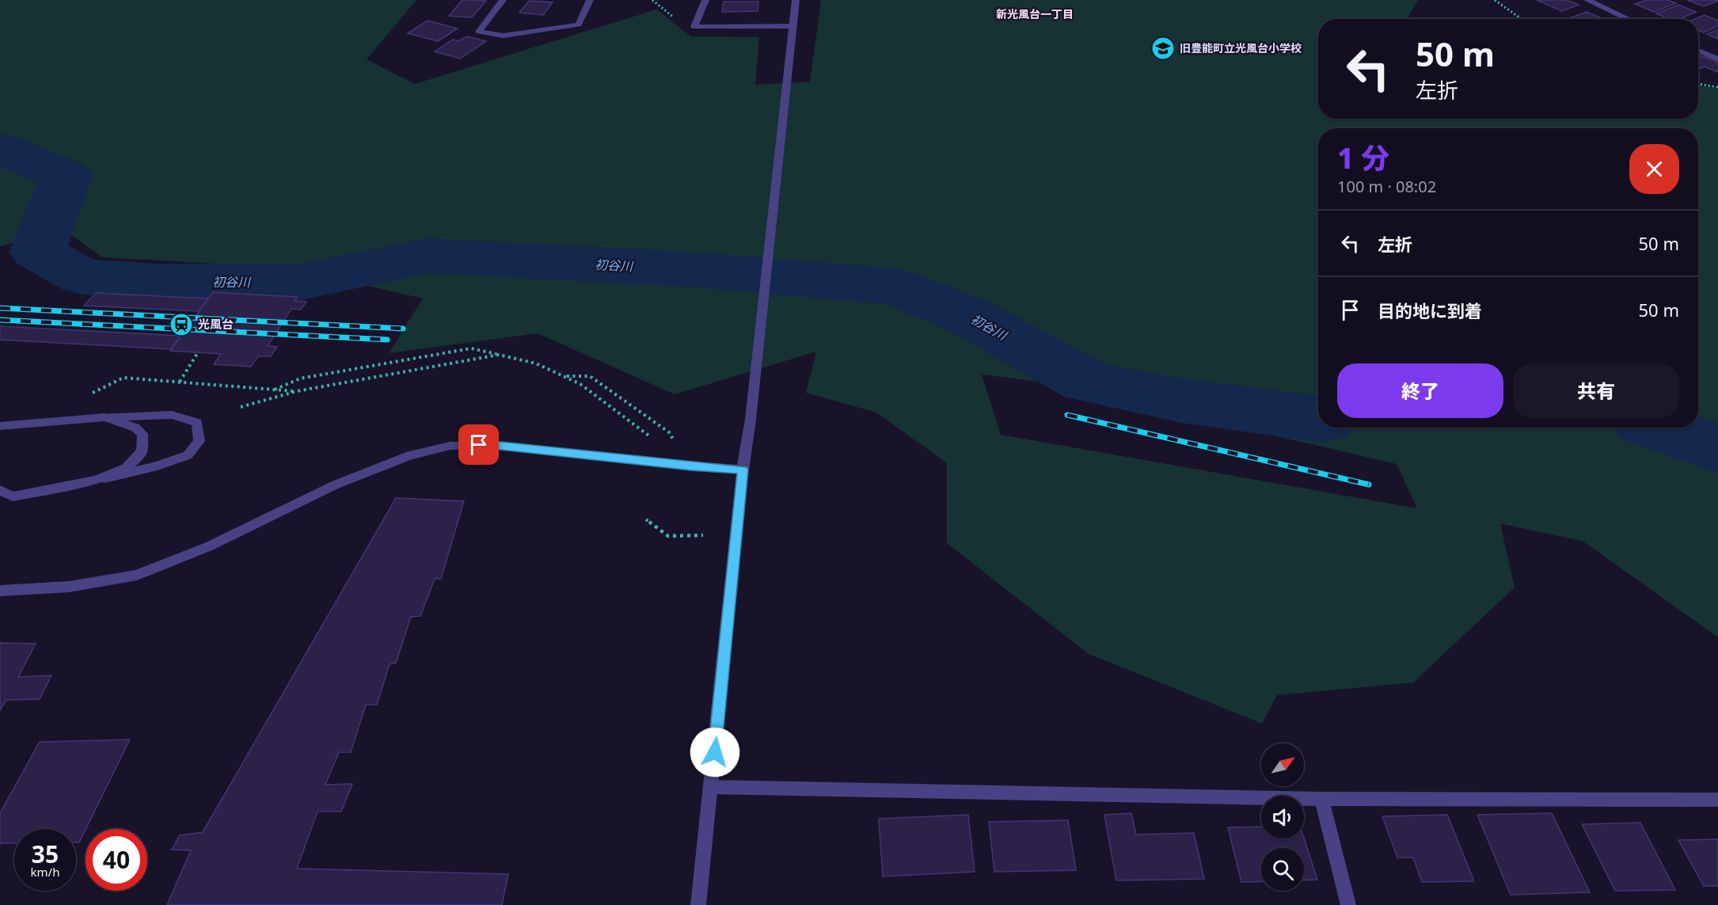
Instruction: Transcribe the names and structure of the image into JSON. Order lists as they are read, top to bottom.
{
  "districts": ["新光風台一丁目"],
  "water": ["初谷川"],
  "places": {
    "school or university": ["旧豊能町立光風台小学校"],
    "station": ["光風台"]
  },
  "north": "top right",
  "page": {
    "turn": ["50 m", "左折"],
    "heading": ["1 分", "100 m · 08:02"],
    "list": [
      {
        "name": "左折",
        "value": "50 m"
      },
      {
        "name": "目的地に到着",
        "value": "50 m"
      }
    ],
    "buttons": ["終了", "共有"],
    "speed": "35 km/h",
    "limit": "40"
  }
}
